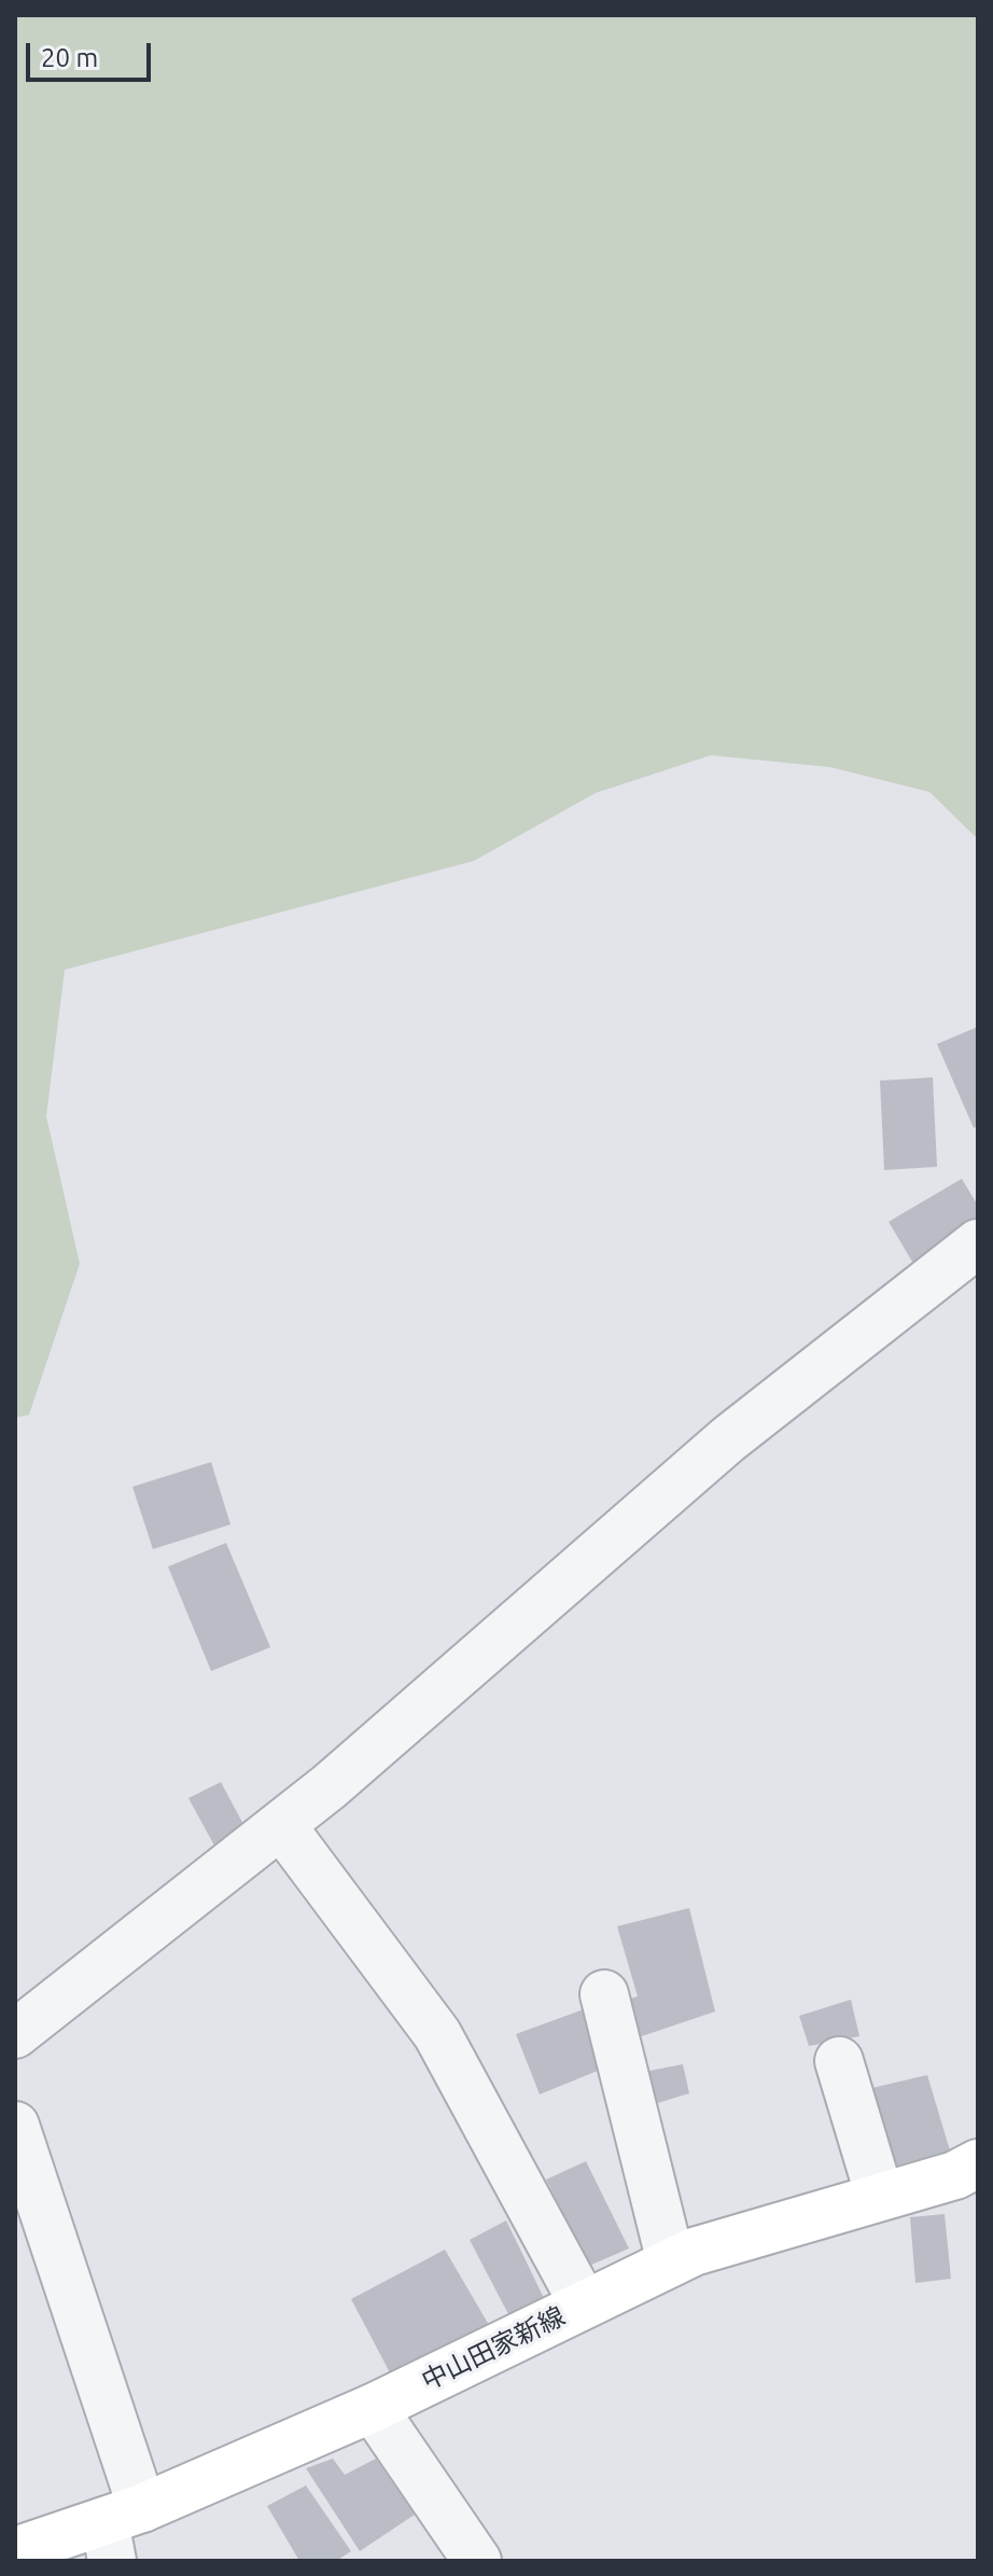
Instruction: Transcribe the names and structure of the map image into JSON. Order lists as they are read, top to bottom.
{
  "streets": {
    "main road": ["中山田家新線"]
  },
  "scale_bar": "20 m"
}
